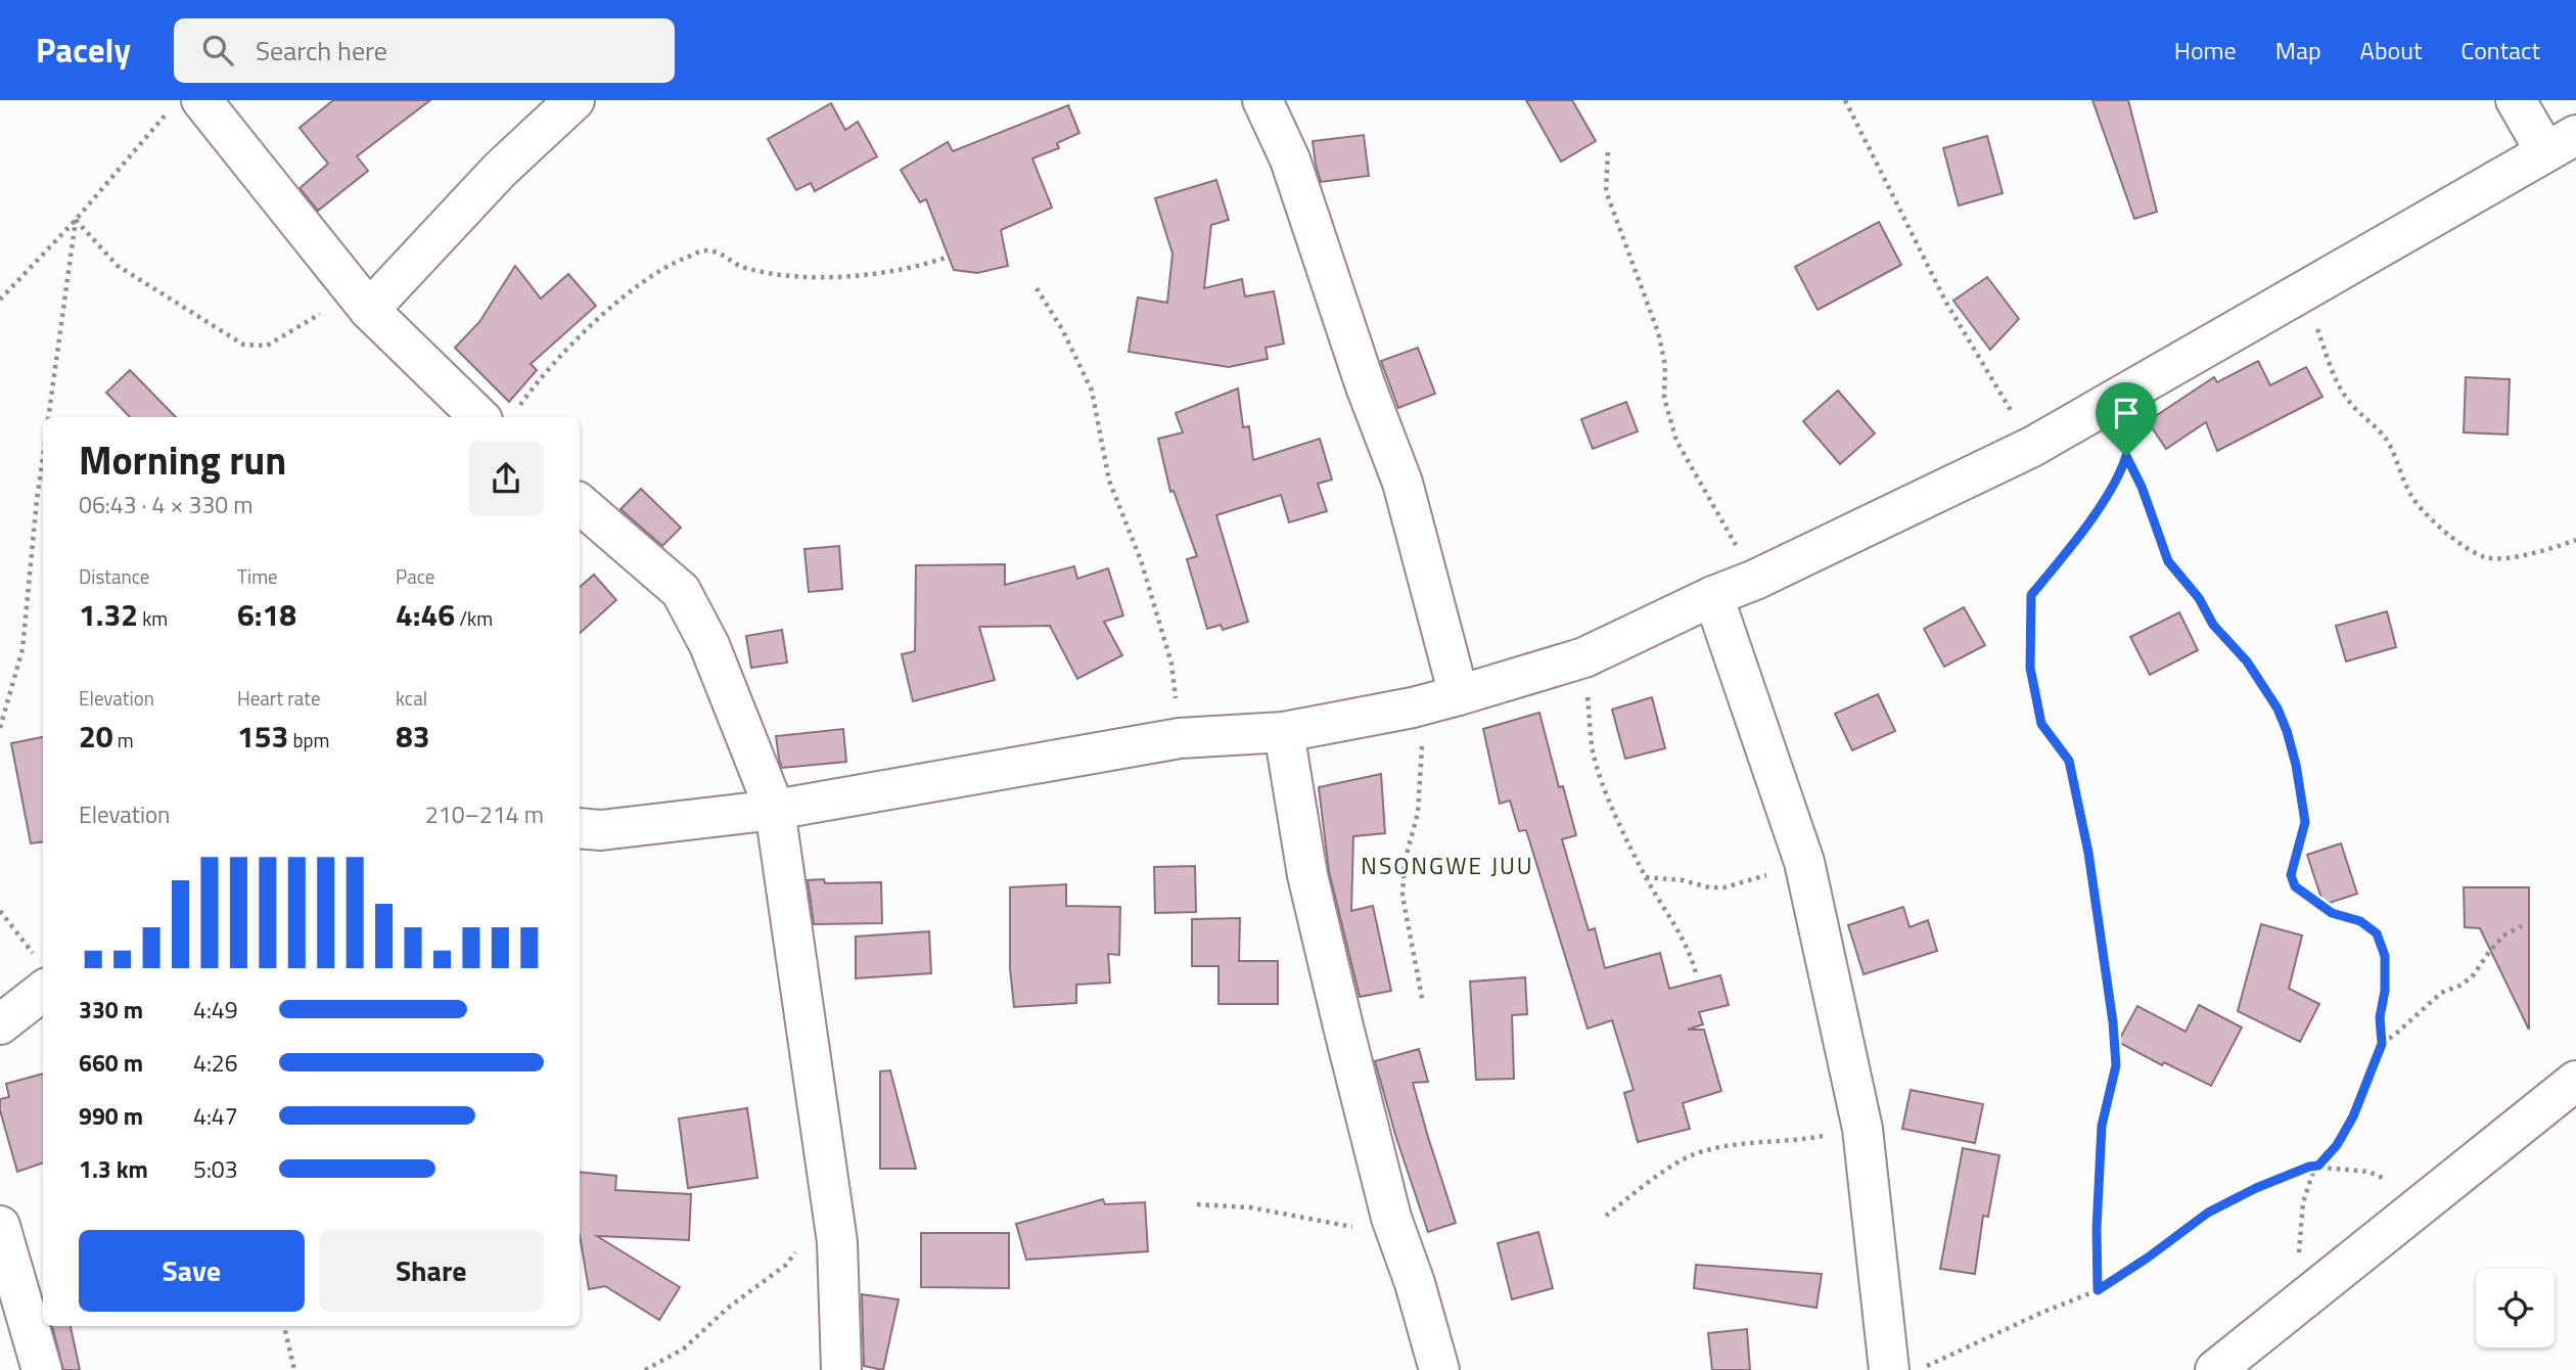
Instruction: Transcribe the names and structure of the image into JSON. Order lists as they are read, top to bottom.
{
  "districts": ["NSONGWE JUU"],
  "page": {
    "header": "Pacely",
    "search": "Search here",
    "nav": [
      "Home",
      "Map",
      "About",
      "Contact"
    ],
    "heading": ["Morning run", "06:43 · 4 × 330 m"],
    "stats": [
      ["Distance", "1.32 km"],
      ["Time", "6:18"],
      ["Pace", "4:46 /km"],
      ["Elevation", "20 m"],
      ["Heart rate", "153 bpm"],
      ["kcal", "83"]
    ],
    "chart": ["Elevation", "210–214 m"],
    "list": [
      {
        "name": "330 m",
        "note": "4:49"
      },
      {
        "name": "660 m",
        "note": "4:26"
      },
      {
        "name": "990 m",
        "note": "4:47"
      },
      {
        "name": "1.3 km",
        "note": "5:03"
      }
    ],
    "buttons": ["Save", "Share"]
  }
}
